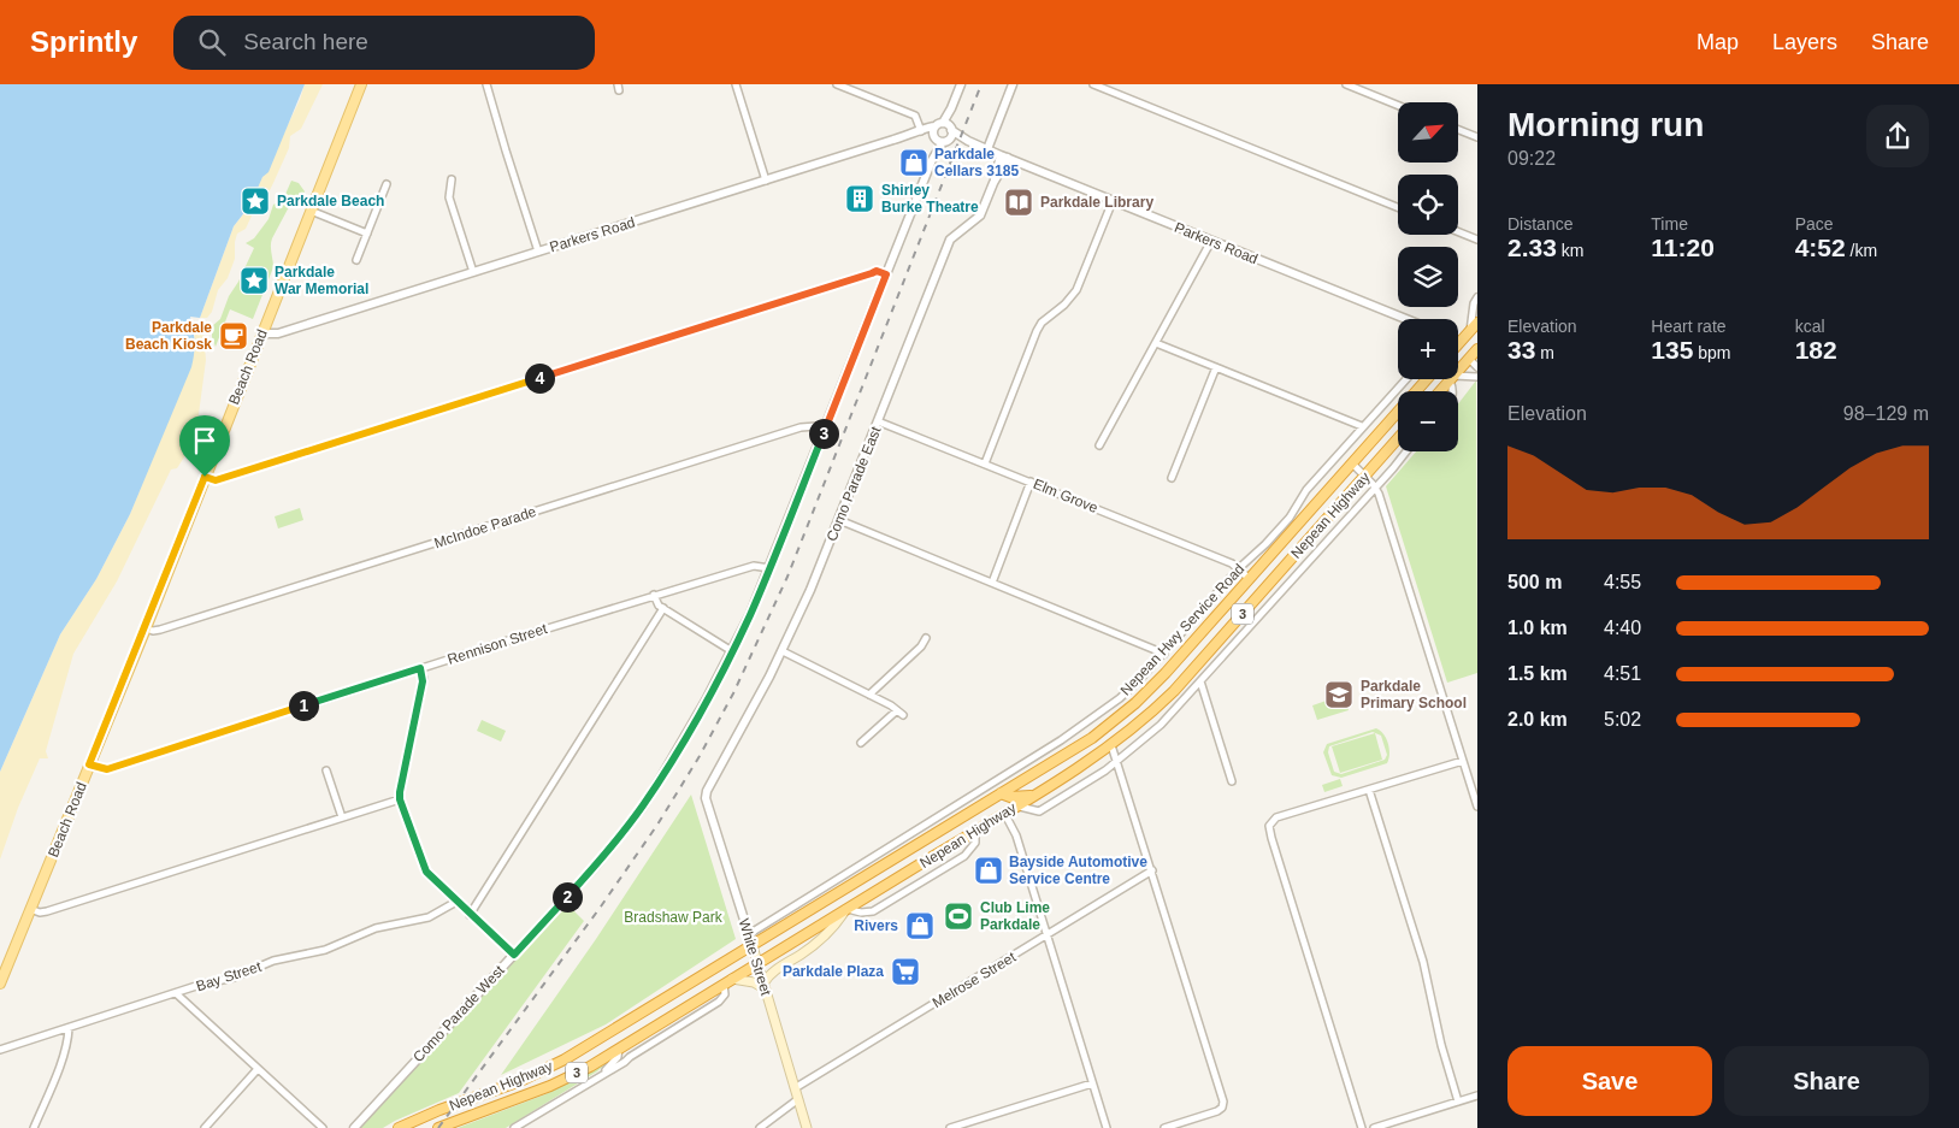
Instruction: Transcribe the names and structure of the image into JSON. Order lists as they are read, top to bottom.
{
  "streets": {
    "highway": ["Nepean Highway", "3"],
    "main road": ["Beach Road", "White Street"],
    "street": [
      "Parkers Road",
      "Como Parade East",
      "Elm Grove",
      "McIndoe Parade",
      "Nepean Hwy Service Road",
      "Rennison Street",
      "Bay Street",
      "Melrose Street",
      "Como Parade West"
    ]
  },
  "crossings": [
    ["Parkers Road", "Beach Road"],
    ["Parkers Road", "Como Parade East"],
    ["Parkers Road", "Como Parade West"],
    ["Beach Road", "McIndoe Parade"],
    ["Beach Road", "Rennison Street"],
    ["Como Parade East", "Elm Grove"],
    ["Como Parade East", "White Street"],
    ["Elm Grove", "Nepean Highway"],
    ["Elm Grove", "Nepean Hwy Service Road"],
    ["Nepean Highway", "Nepean Hwy Service Road"],
    ["Nepean Highway", "White Street"],
    ["McIndoe Parade", "Como Parade West"],
    ["Nepean Hwy Service Road", "White Street"],
    ["Rennison Street", "Como Parade West"],
    ["White Street", "Melrose Street"]
  ],
  "parks": ["Bradshaw Park"],
  "places": {
    "shop": ["Parkdale Cellars 3185", "Bayside Automotive Service Centre", "Rivers"],
    "building": ["Shirley Burke Theatre"],
    "place": ["Parkdale Beach", "Parkdale War Memorial"],
    "library": ["Parkdale Library"],
    "cafe": ["Parkdale Beach Kiosk"],
    "school or university": ["Parkdale Primary School"],
    "sports": ["Club Lime Parkdale"],
    "supermarket": ["Parkdale Plaza"]
  },
  "north": "top right",
  "page": {
    "header": "Sprintly",
    "search": "Search here",
    "nav": ["Map", "Layers", "Share"],
    "heading": ["Morning run", "09:22"],
    "map_buttons": ["+", "−"],
    "stats": [
      ["Distance", "2.33 km"],
      ["Time", "11:20"],
      ["Pace", "4:52 /km"],
      ["Elevation", "33 m"],
      ["Heart rate", "135 bpm"],
      ["kcal", "182"]
    ],
    "pins": [
      "4",
      "3",
      "1",
      "2"
    ],
    "chart": ["Elevation", "98–129 m"],
    "list": [
      {
        "name": "500 m",
        "note": "4:55"
      },
      {
        "name": "1.0 km",
        "note": "4:40"
      },
      {
        "name": "1.5 km",
        "note": "4:51"
      },
      {
        "name": "2.0 km",
        "note": "5:02"
      }
    ],
    "buttons": ["Save", "Share"]
  }
}
